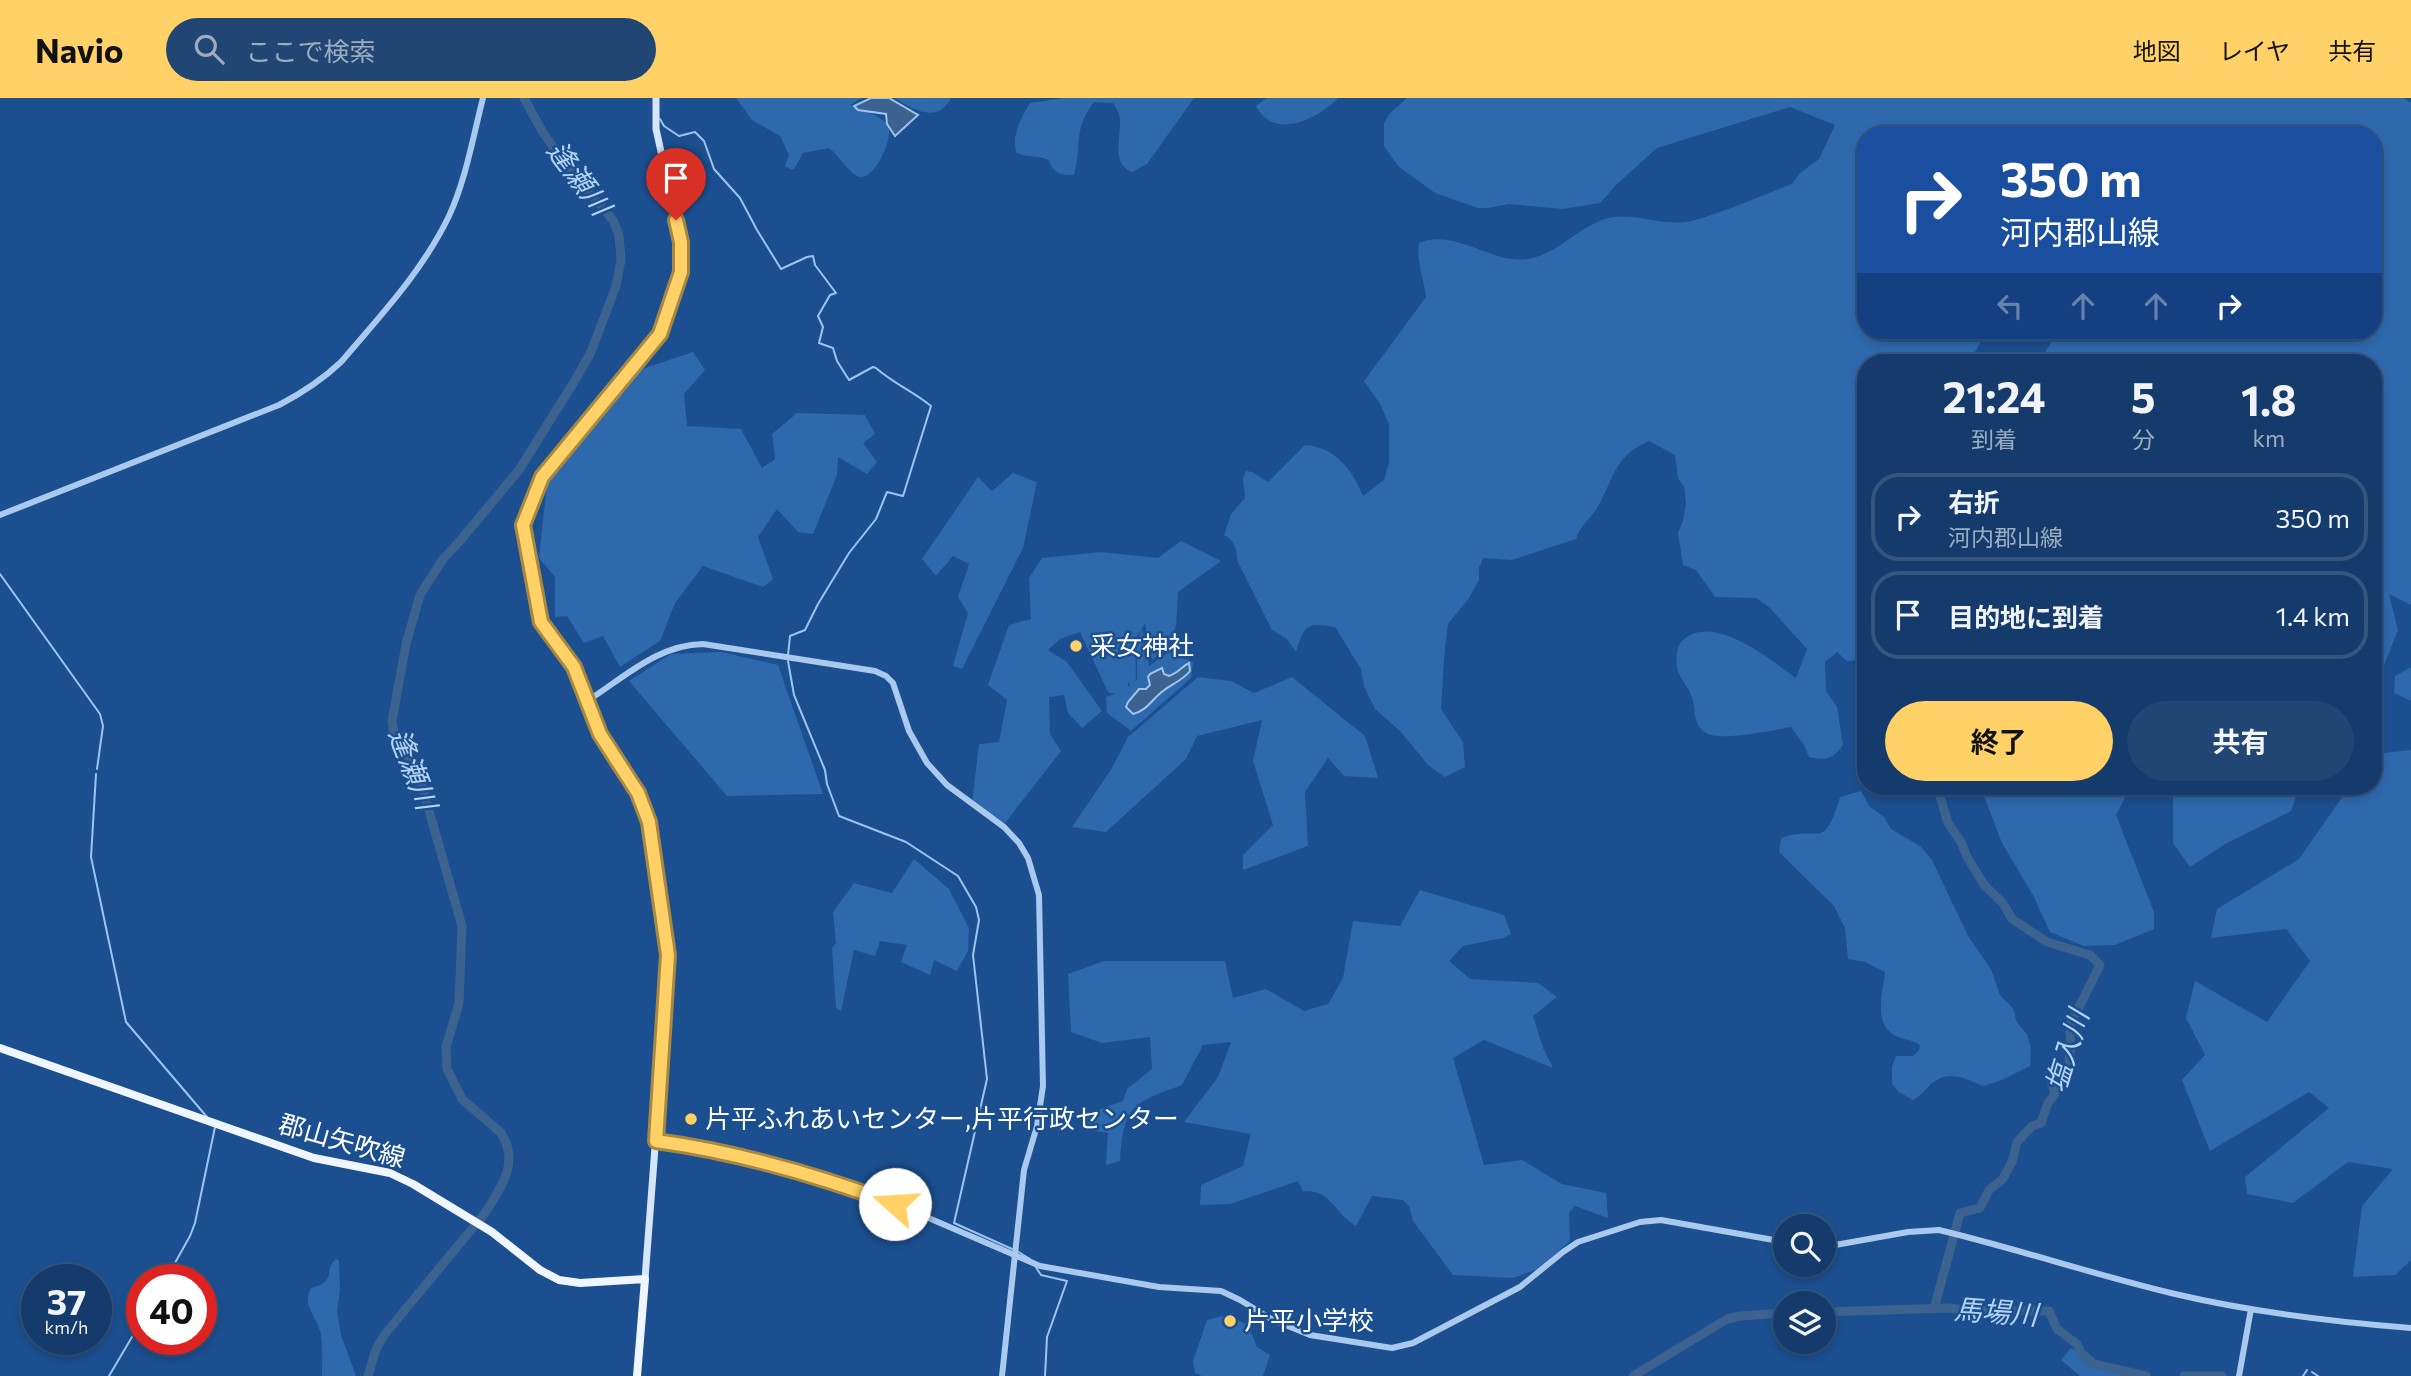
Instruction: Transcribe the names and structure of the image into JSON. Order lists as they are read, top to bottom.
{
  "streets": {
    "main road": ["郡山矢吹線"]
  },
  "water": ["逢瀬川", "塩入川", "馬場川"],
  "places": ["采女神社", "片平ふれあいセンター,片平行政センター", "片平小学校"],
  "page": {
    "header": "Navio",
    "search": "ここで検索",
    "nav": ["地図", "レイヤ", "共有"],
    "turn": ["350 m", "河内郡山線"],
    "eta": [
      "21:24",
      "到着",
      "5",
      "分",
      "1.8",
      "km"
    ],
    "list": [
      {
        "name": "右折",
        "note": "河内郡山線",
        "value": "350 m"
      },
      {
        "name": "目的地に到着",
        "value": "1.4 km"
      }
    ],
    "buttons": ["終了", "共有"],
    "speed": "37 km/h",
    "limit": "40"
  }
}
